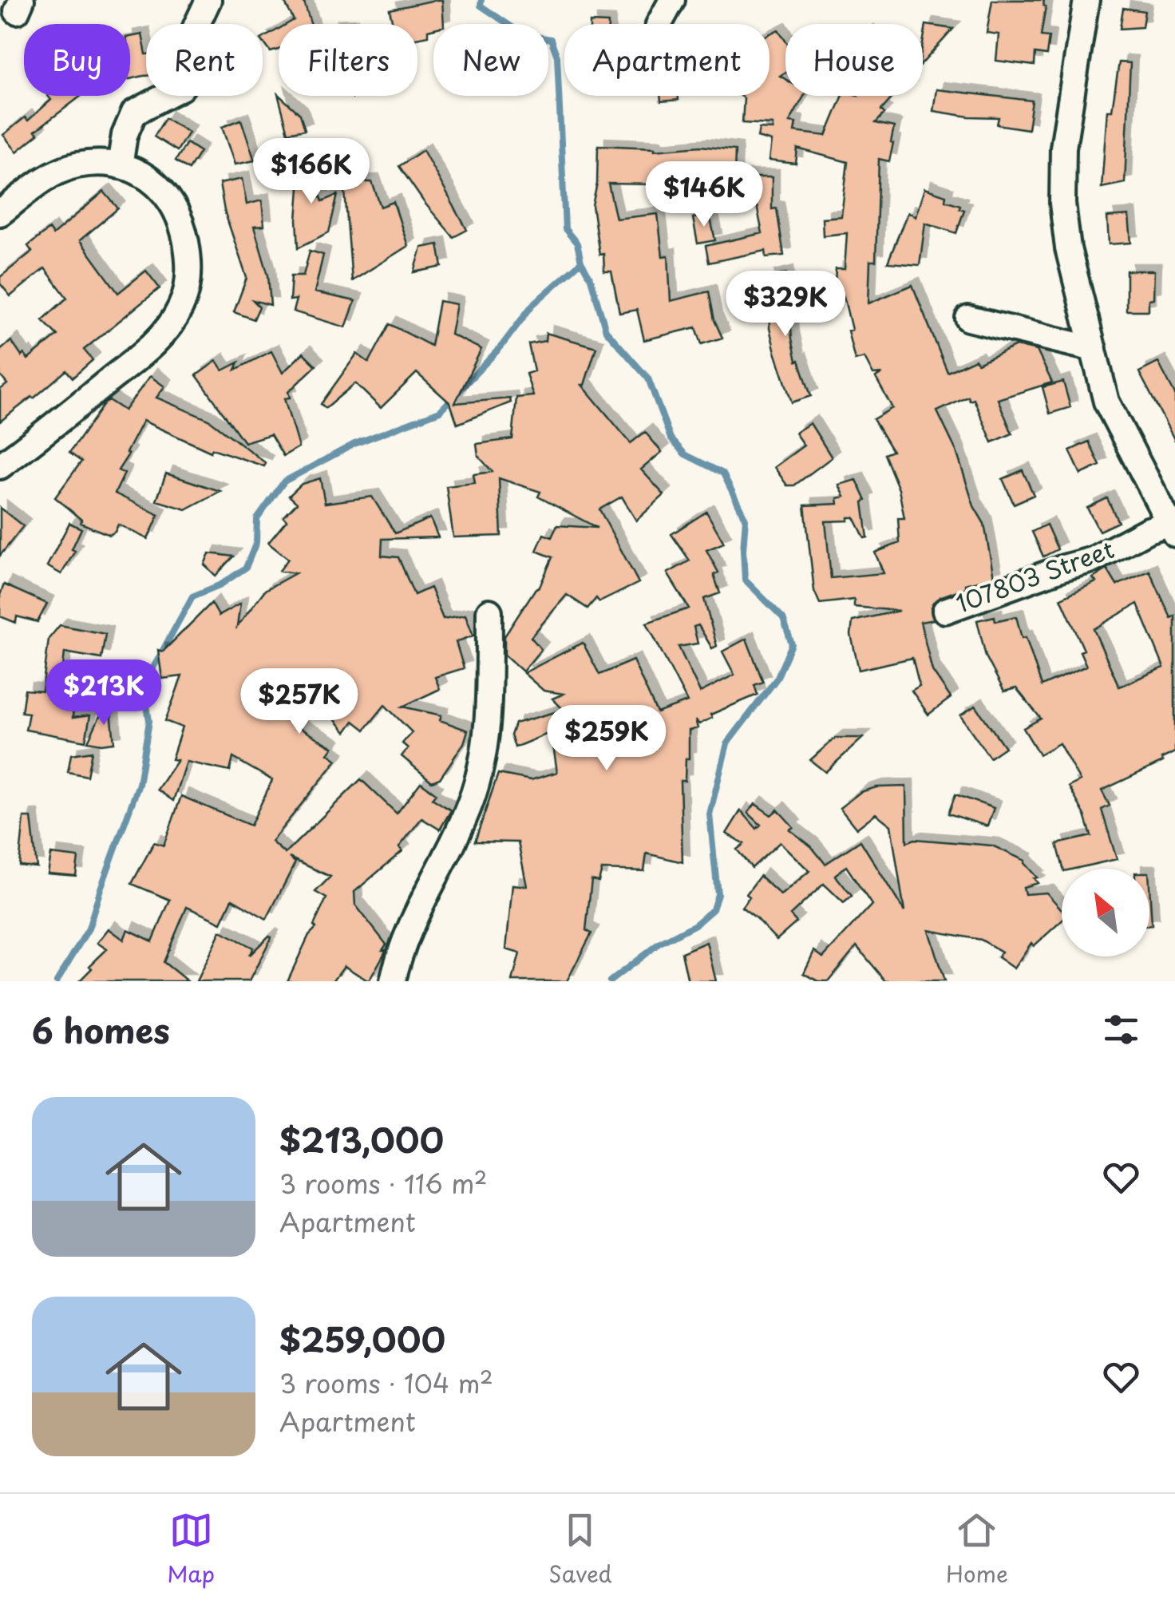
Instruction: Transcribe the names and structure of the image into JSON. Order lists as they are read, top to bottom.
{
  "streets": {
    "street": ["107803 Street"]
  },
  "north": "top left",
  "page": {
    "chip": [
      "Buy",
      "Rent",
      "Filters",
      "New",
      "Apartment",
      "House"
    ],
    "price": [
      "$166K",
      "$146K",
      "$329K",
      "$213K",
      "$257K",
      "$259K"
    ],
    "heading": "6 homes",
    "list": [
      {
        "name": "$213,000",
        "note": "3 rooms · 116 m² · Apartment"
      },
      {
        "name": "$259,000",
        "note": "3 rooms · 104 m² · Apartment"
      }
    ],
    "tabs": ["Map", "Saved", "Home"]
  }
}
